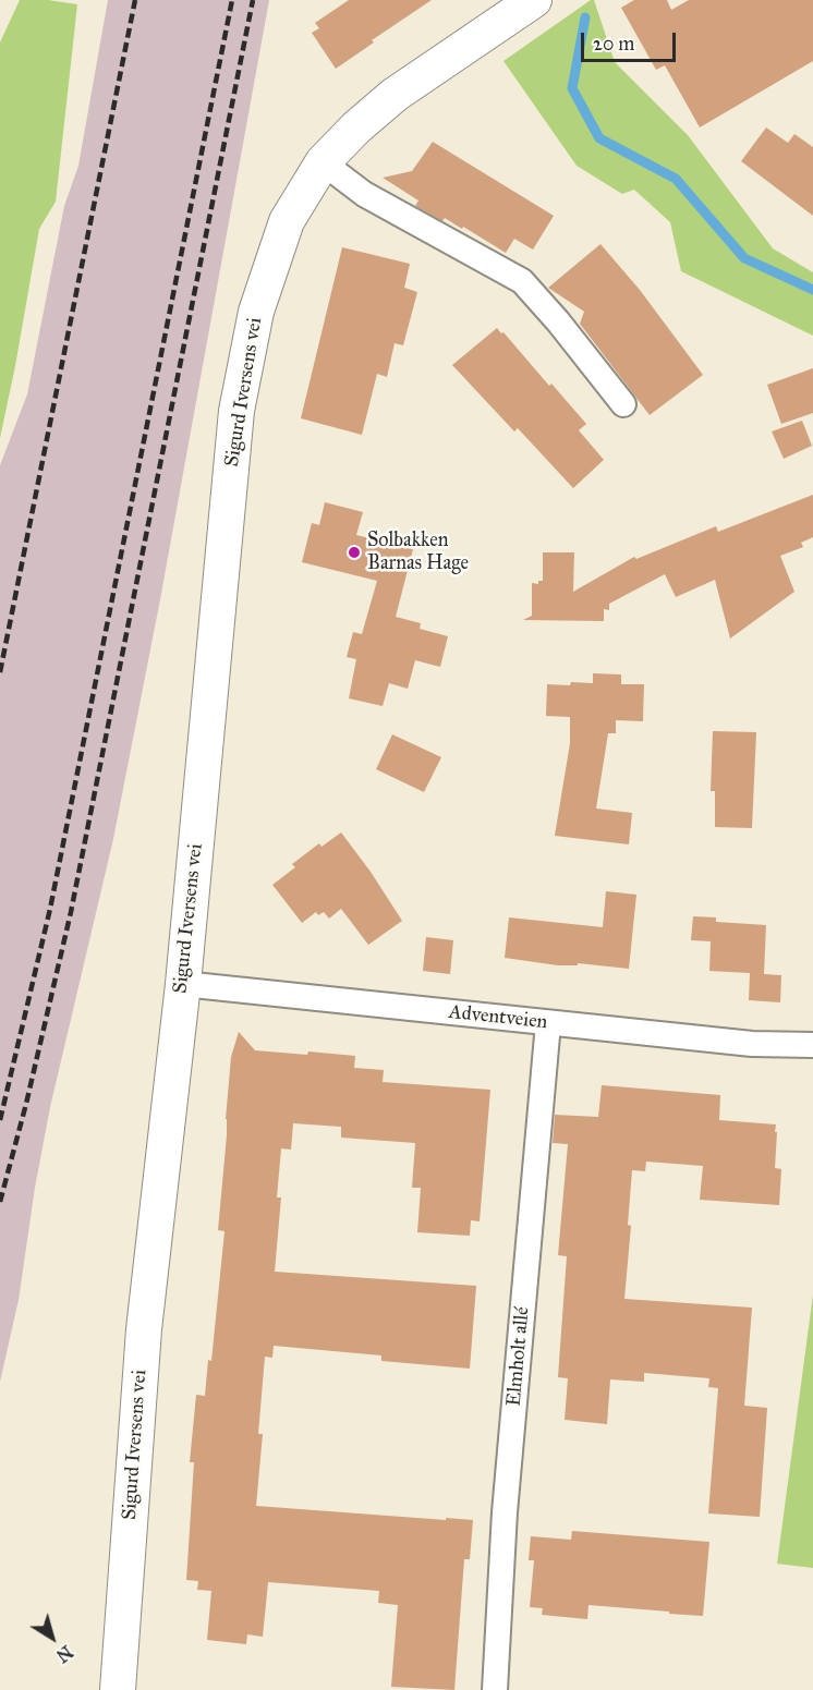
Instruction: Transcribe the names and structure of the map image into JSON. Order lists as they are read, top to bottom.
{
  "streets": {
    "street": ["Sigurd Iversens vei", "Adventveien", "Elmholt allé"]
  },
  "crossings": [
    ["Sigurd Iversens vei", "Adventveien"],
    ["Adventveien", "Elmholt allé"]
  ],
  "places": ["Solbakken Barnas Hage"],
  "scale_bar": "20 m",
  "north": "bottom right"
}
